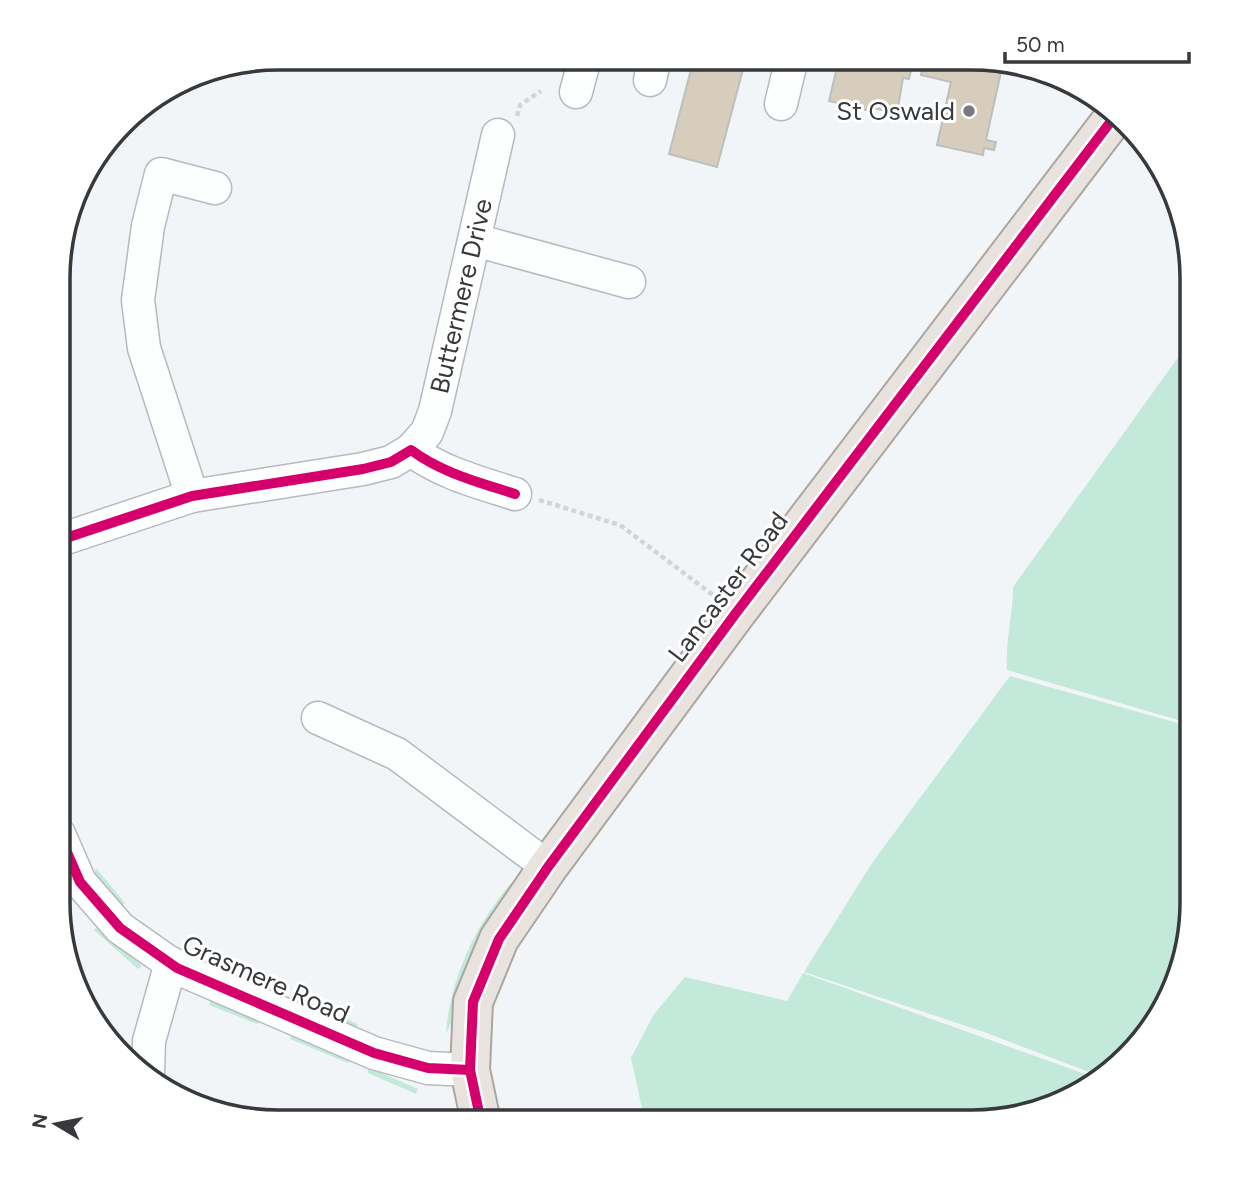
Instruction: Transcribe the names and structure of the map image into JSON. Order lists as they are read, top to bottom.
{
  "streets": {
    "main road": ["Lancaster Road"],
    "street": ["Buttermere Drive", "Grasmere Road"]
  },
  "crossings": [
    ["Lancaster Road", "Grasmere Road"]
  ],
  "places": ["St Oswald"],
  "scale_bar": "50 m",
  "north": "left"
}
